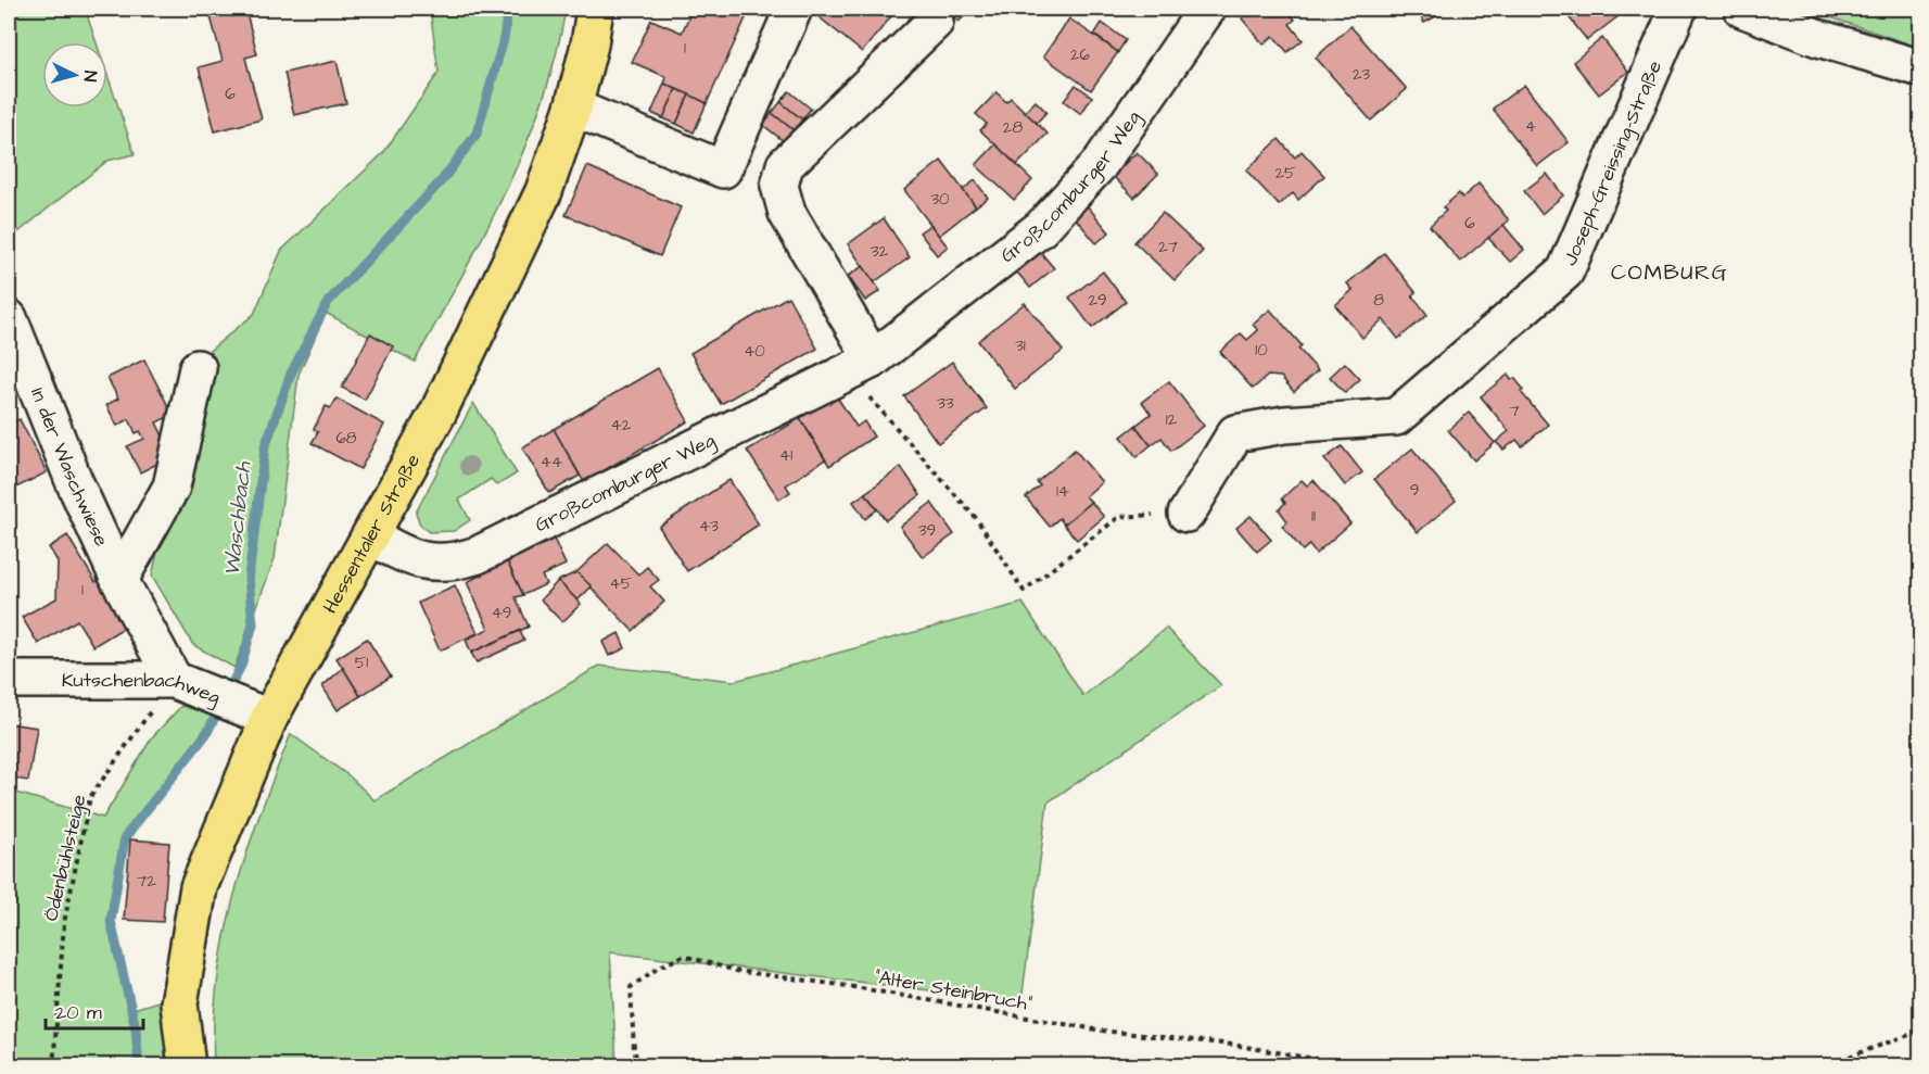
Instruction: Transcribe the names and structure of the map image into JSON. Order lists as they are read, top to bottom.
{
  "streets": {
    "main road": ["Hessentaler Straße"],
    "street": [
      "Joseph-Greissing-Straße",
      "Großcomburger Weg",
      "In der Waschwiese",
      "Kutschenbachweg"
    ],
    "path": ["Ödenbühlsteige", "\"Alter Steinbruch\""]
  },
  "crossings": [
    ["Großcomburger Weg", "Hessentaler Straße"],
    ["In der Waschwiese", "Kutschenbachweg"],
    ["In der Waschwiese", "Ödenbühlsteige"],
    ["Hessentaler Straße", "Kutschenbachweg"],
    ["Kutschenbachweg", "Ödenbühlsteige"]
  ],
  "districts": ["COMBURG"],
  "water": ["Waschbach"],
  "house_numbers": [
    "1",
    "26",
    "23",
    "6",
    "4",
    "28",
    "25",
    "30",
    "6",
    "27",
    "32",
    "29",
    "8",
    "31",
    "10",
    "40",
    "33",
    "7",
    "12",
    "42",
    "68",
    "41",
    "44",
    "9",
    "14",
    "11",
    "43",
    "39",
    "45",
    "1",
    "49",
    "51",
    "72"
  ],
  "scale_bar": "20 m",
  "north": "right"
}
